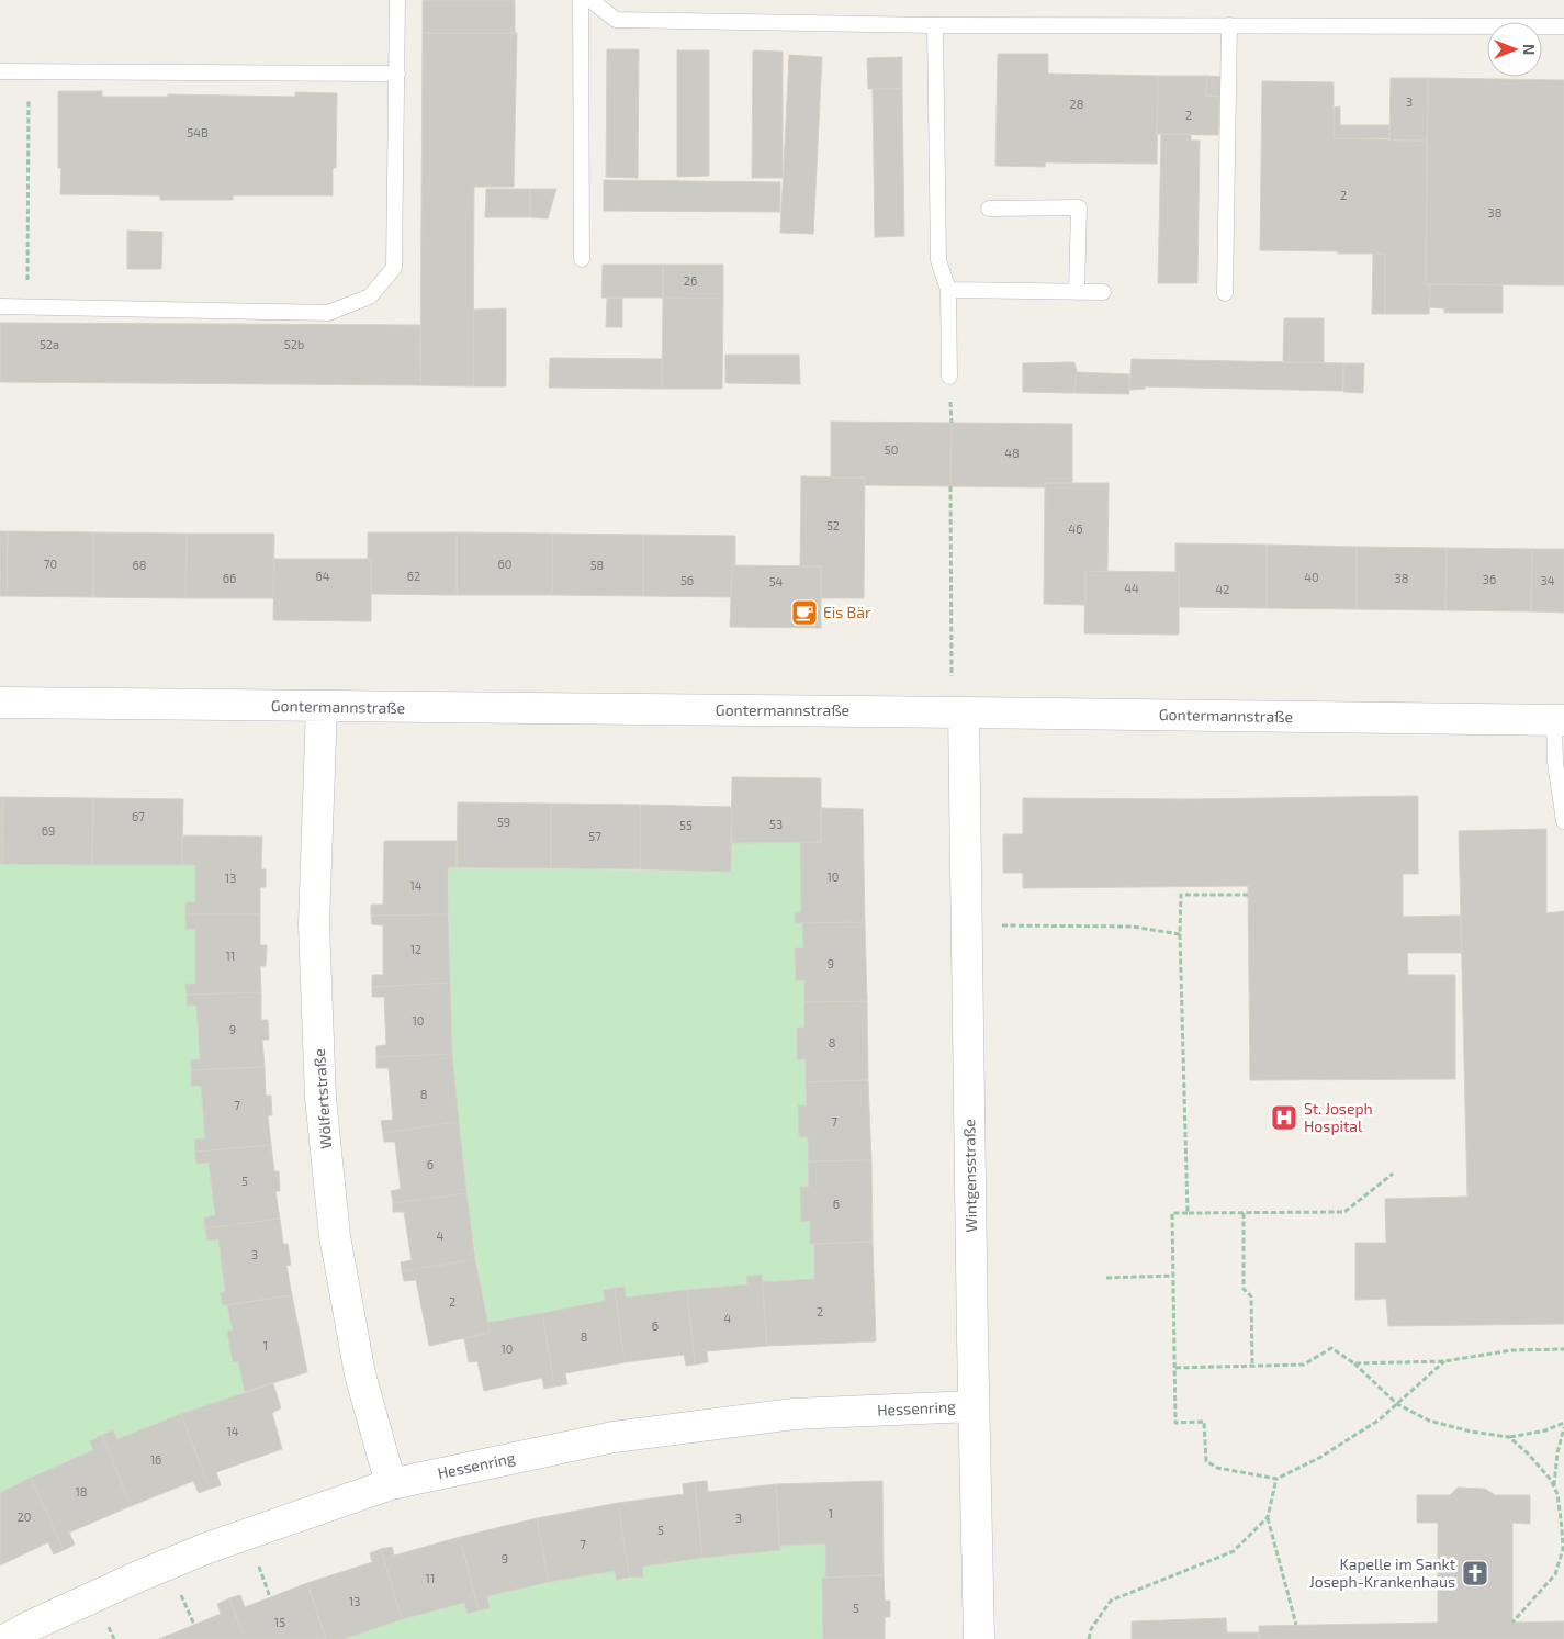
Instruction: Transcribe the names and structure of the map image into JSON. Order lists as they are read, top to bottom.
{
  "streets": {
    "street": [
      "Gontermannstraße",
      "Wölfertstraße",
      "Wintgensstraße",
      "Hessenring"
    ]
  },
  "crossings": [
    ["Gontermannstraße", "Wölfertstraße"],
    ["Gontermannstraße", "Wintgensstraße"],
    ["Wölfertstraße", "Hessenring"],
    ["Wintgensstraße", "Hessenring"]
  ],
  "places": {
    "cafe": ["Eis Bär"],
    "hospital": ["St. Joseph Hospital"],
    "church": ["Kapelle im Sankt Joseph-Krankenhaus"]
  },
  "house_numbers": [
    "3",
    "28",
    "2",
    "54B",
    "2",
    "38",
    "26",
    "52a",
    "52b",
    "50",
    "48",
    "52",
    "46",
    "70",
    "60",
    "68",
    "58",
    "64",
    "62",
    "40",
    "66",
    "38",
    "36",
    "56",
    "34",
    "54",
    "44",
    "42",
    "67",
    "59",
    "53",
    "55",
    "69",
    "57",
    "10",
    "13",
    "14",
    "12",
    "11",
    "9",
    "10",
    "9",
    "8",
    "8",
    "7",
    "7",
    "6",
    "5",
    "6",
    "4",
    "3",
    "2",
    "2",
    "4",
    "6",
    "8",
    "1",
    "10",
    "14",
    "16",
    "18",
    "1",
    "20",
    "3",
    "5",
    "7",
    "9",
    "11",
    "13",
    "5",
    "15"
  ],
  "north": "right"
}
